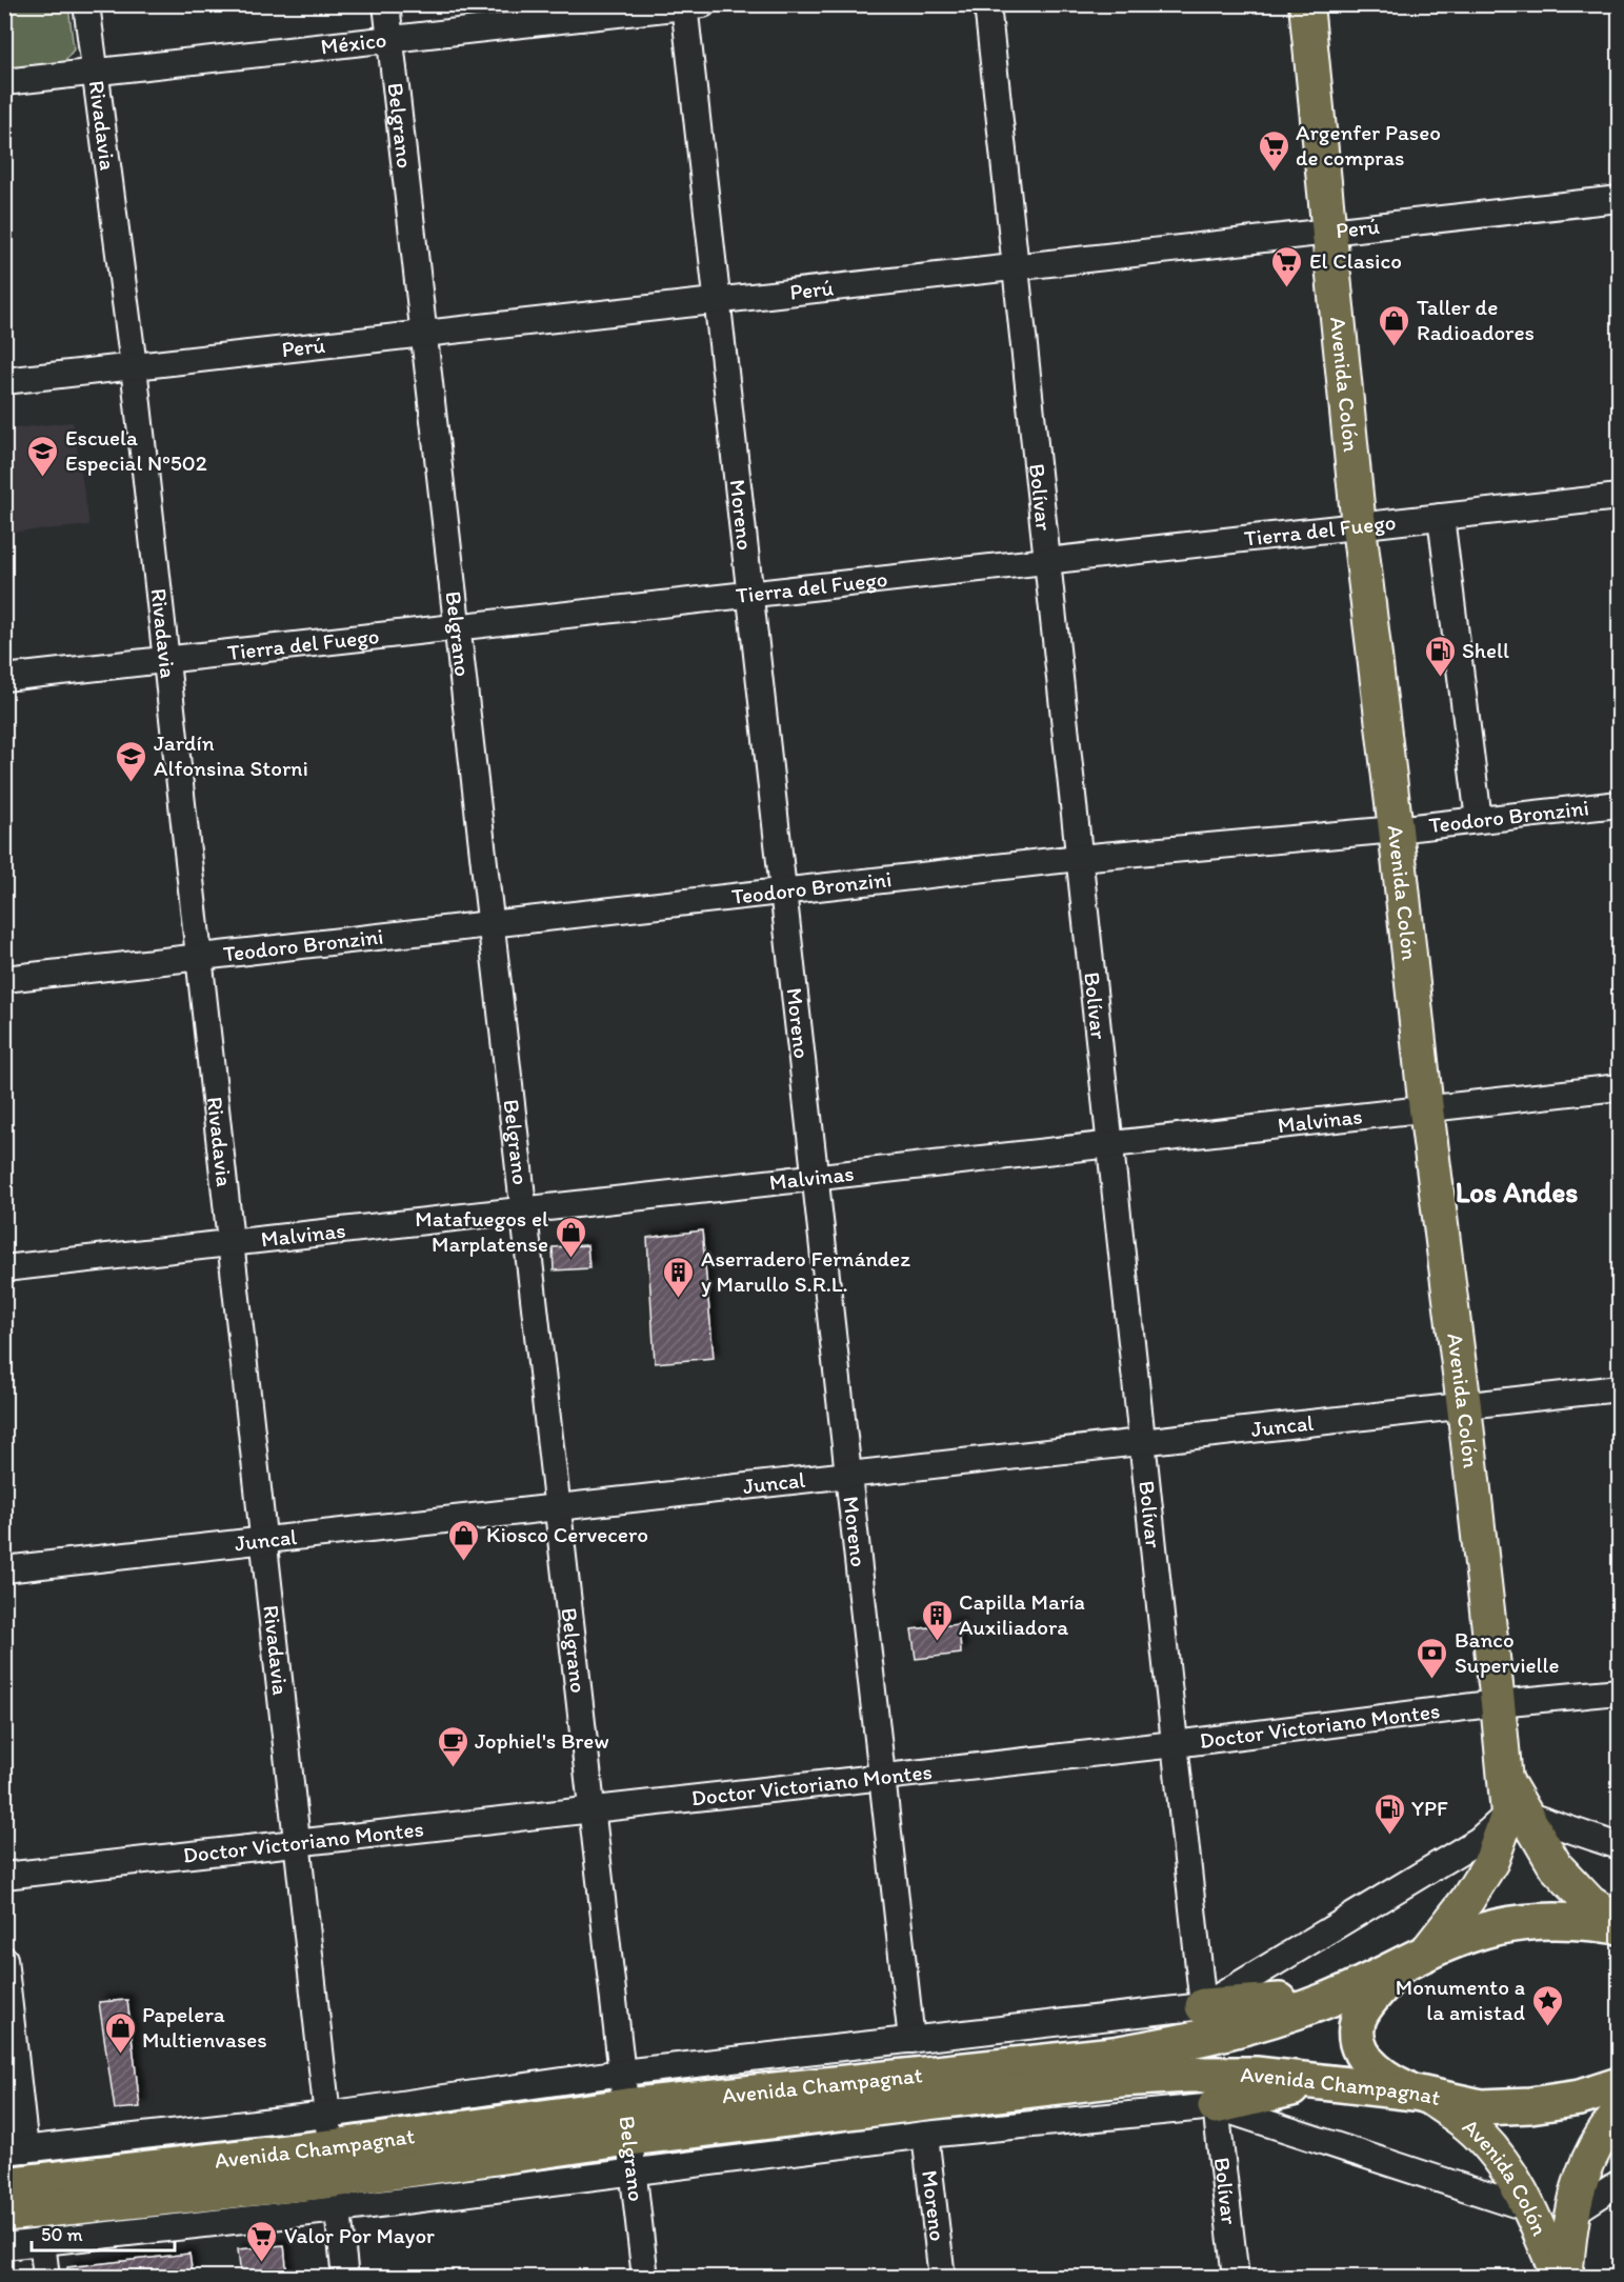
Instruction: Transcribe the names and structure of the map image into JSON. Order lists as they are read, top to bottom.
{
  "streets": {
    "highway": ["Avenida Colón", "Avenida Champagnat"],
    "street": [
      "México",
      "Rivadavia",
      "Belgrano",
      "Perú",
      "Bolívar",
      "Moreno",
      "Tierra del Fuego",
      "Teodoro Bronzini",
      "Malvinas",
      "Juncal",
      "Doctor Victoriano Montes"
    ]
  },
  "crossings": [
    ["México", "Rivadavia"],
    ["México", "Belgrano"],
    ["México", "Moreno"],
    ["Rivadavia", "Perú"],
    ["Rivadavia", "Tierra del Fuego"],
    ["Rivadavia", "Teodoro Bronzini"],
    ["Rivadavia", "Malvinas"],
    ["Rivadavia", "Juncal"],
    ["Rivadavia", "Doctor Victoriano Montes"],
    ["Rivadavia", "Avenida Champagnat"],
    ["Belgrano", "Perú"],
    ["Belgrano", "Tierra del Fuego"],
    ["Belgrano", "Teodoro Bronzini"],
    ["Belgrano", "Malvinas"],
    ["Belgrano", "Juncal"],
    ["Belgrano", "Doctor Victoriano Montes"],
    ["Belgrano", "Avenida Champagnat"],
    ["Perú", "Avenida Colón"],
    ["Perú", "Bolívar"],
    ["Perú", "Moreno"],
    ["Avenida Colón", "Tierra del Fuego"],
    ["Avenida Colón", "Teodoro Bronzini"],
    ["Avenida Colón", "Malvinas"],
    ["Avenida Colón", "Juncal"],
    ["Avenida Colón", "Doctor Victoriano Montes"],
    ["Avenida Colón", "Avenida Champagnat"],
    ["Bolívar", "Tierra del Fuego"],
    ["Bolívar", "Teodoro Bronzini"],
    ["Bolívar", "Malvinas"],
    ["Bolívar", "Juncal"],
    ["Bolívar", "Doctor Victoriano Montes"],
    ["Bolívar", "Avenida Champagnat"],
    ["Moreno", "Tierra del Fuego"],
    ["Moreno", "Teodoro Bronzini"],
    ["Moreno", "Malvinas"],
    ["Moreno", "Juncal"],
    ["Moreno", "Doctor Victoriano Montes"],
    ["Moreno", "Avenida Champagnat"]
  ],
  "districts": ["Los Andes"],
  "places": {
    "supermarket": ["Argenfer Paseo de compras", "El Clasico", "Valor Por Mayor"],
    "shop": [
      "Taller de Radioadores",
      "Matafuegos el Marplatense",
      "Kiosco Cervecero",
      "Papelera Multienvases"
    ],
    "school or university": ["Escuela Especial Nº502", "Jardín Alfonsina Storni"],
    "fuel station": ["Shell", "YPF"],
    "building": ["Aserradero Fernández y Marullo S.R.L.", "Capilla María Auxiliadora"],
    "bank": ["Banco Supervielle"],
    "cafe": ["Jophiel's Brew"],
    "place": ["Monumento a la amistad"]
  },
  "scale_bar": "50 m"
}
